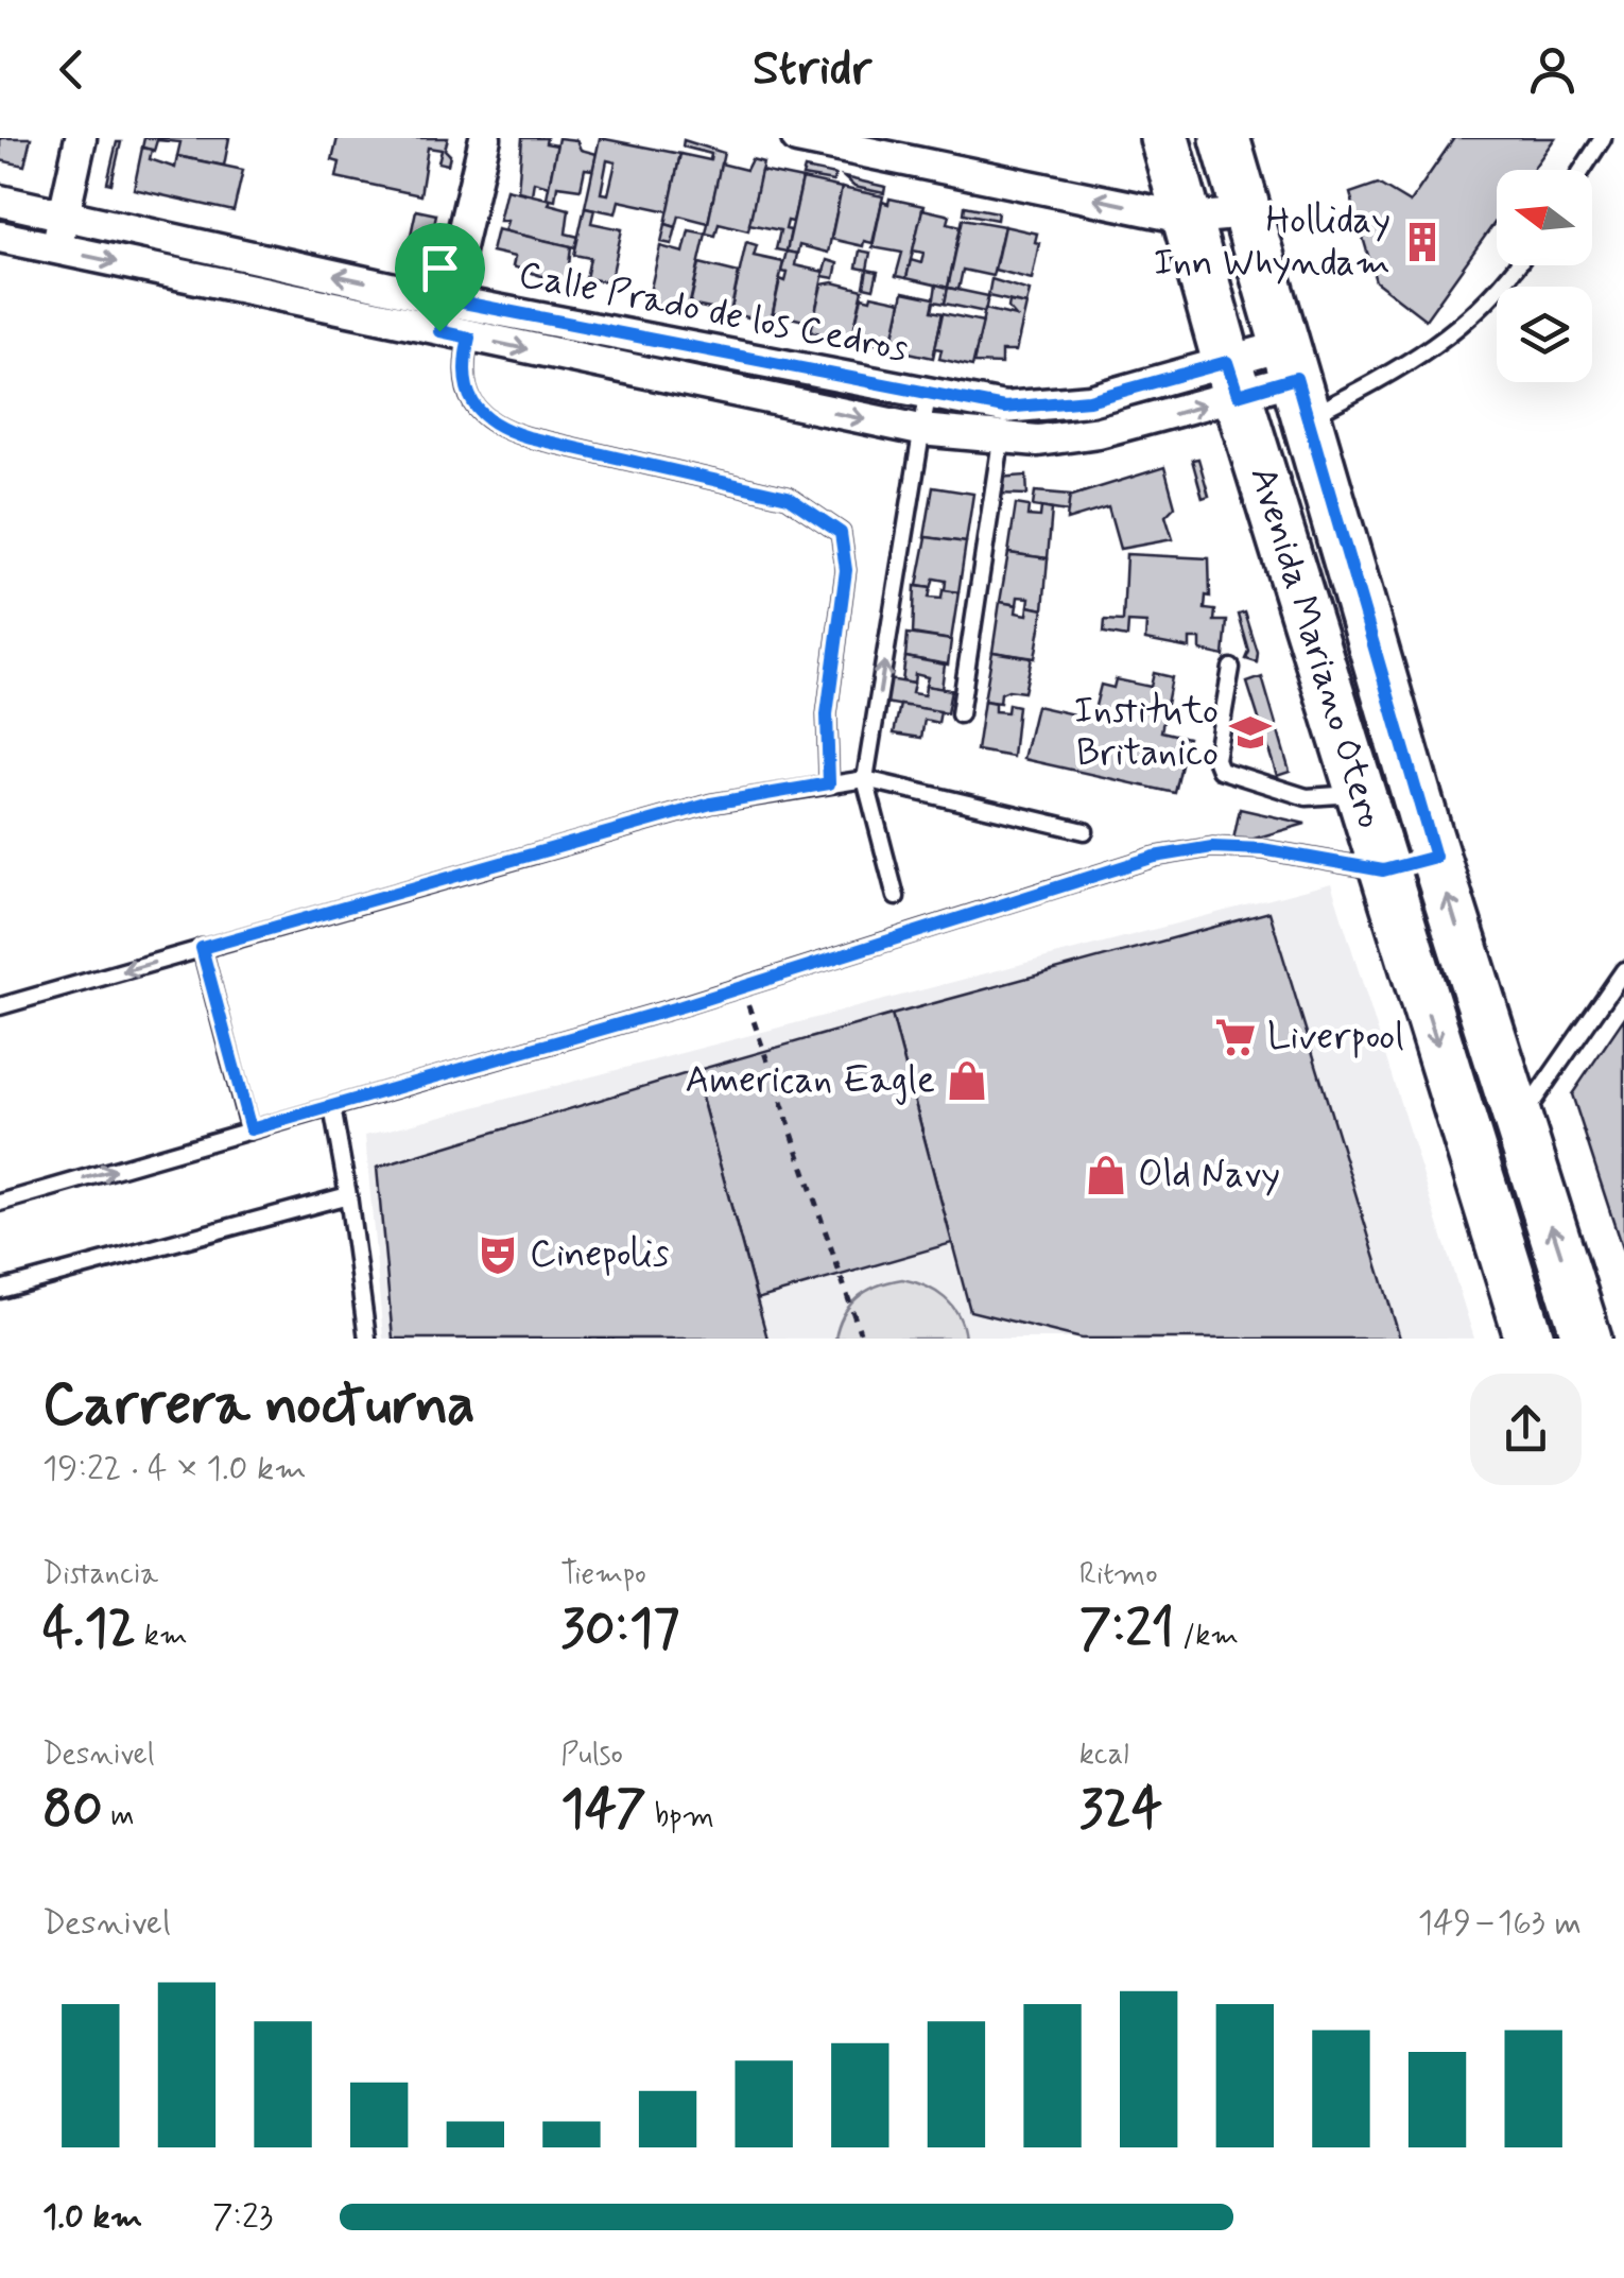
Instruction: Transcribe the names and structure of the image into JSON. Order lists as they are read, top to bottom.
{
  "streets": {
    "main road": ["Avenida Mariano Otero"],
    "street": ["Calle Prado de los Cedros"]
  },
  "crossings": [
    ["Calle Prado de los Cedros", "Avenida Mariano Otero"]
  ],
  "places": {
    "building": ["Holliday Inn Whyndam"],
    "school or university": ["Instituto Britanico"],
    "supermarket": ["Liverpool"],
    "shop": ["American Eagle", "Old Navy"],
    "theatre": ["Cinepolis"]
  },
  "north": "left",
  "page": {
    "header": "Stridr",
    "heading": ["Carrera nocturna", "19:22 · 4 × 1.0 km"],
    "stats": [
      ["Distancia", "4.12 km"],
      ["Tiempo", "30:17"],
      ["Ritmo", "7:21 /km"],
      ["Desnivel", "80 m"],
      ["Pulso", "147 bpm"],
      ["kcal", "324"]
    ],
    "chart": ["Desnivel", "149–163 m"],
    "list": [
      {
        "name": "1.0 km",
        "note": "7:23"
      }
    ]
  }
}
